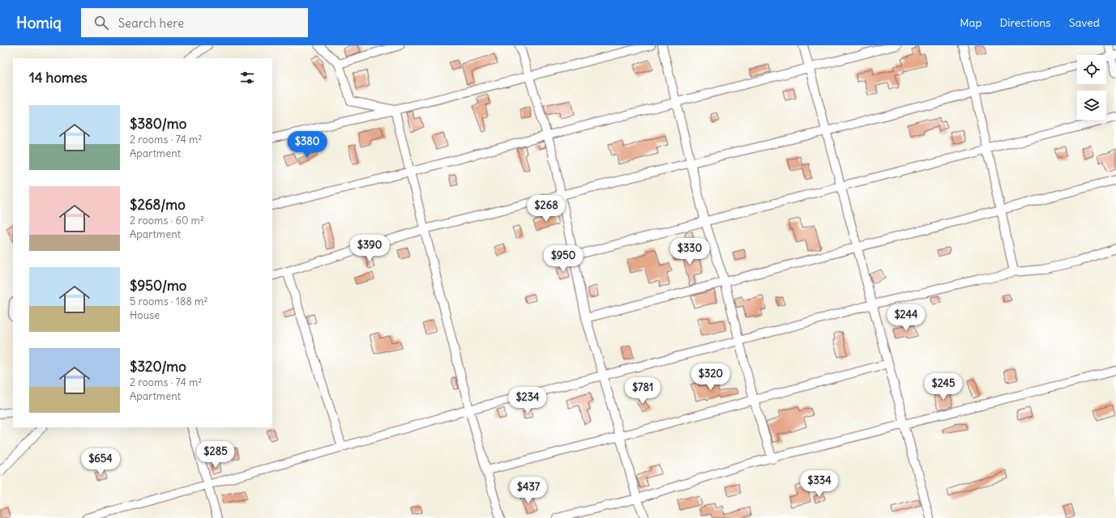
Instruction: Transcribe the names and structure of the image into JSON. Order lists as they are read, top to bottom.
{
  "page": {
    "header": "Homiq",
    "search": "Search here",
    "nav": ["Map", "Directions", "Saved"],
    "heading": "14 homes",
    "list": [
      {
        "name": "$380/mo",
        "note": "2 rooms · 74 m² · Apartment"
      },
      {
        "name": "$268/mo",
        "note": "2 rooms · 60 m² · Apartment"
      },
      {
        "name": "$950/mo",
        "note": "5 rooms · 188 m² · House"
      },
      {
        "name": "$320/mo",
        "note": "2 rooms · 74 m² · Apartment"
      }
    ],
    "price": [
      "$380",
      "$268",
      "$390",
      "$330",
      "$950",
      "$244",
      "$320",
      "$245",
      "$781",
      "$234",
      "$285",
      "$654",
      "$334",
      "$437"
    ]
  }
}
